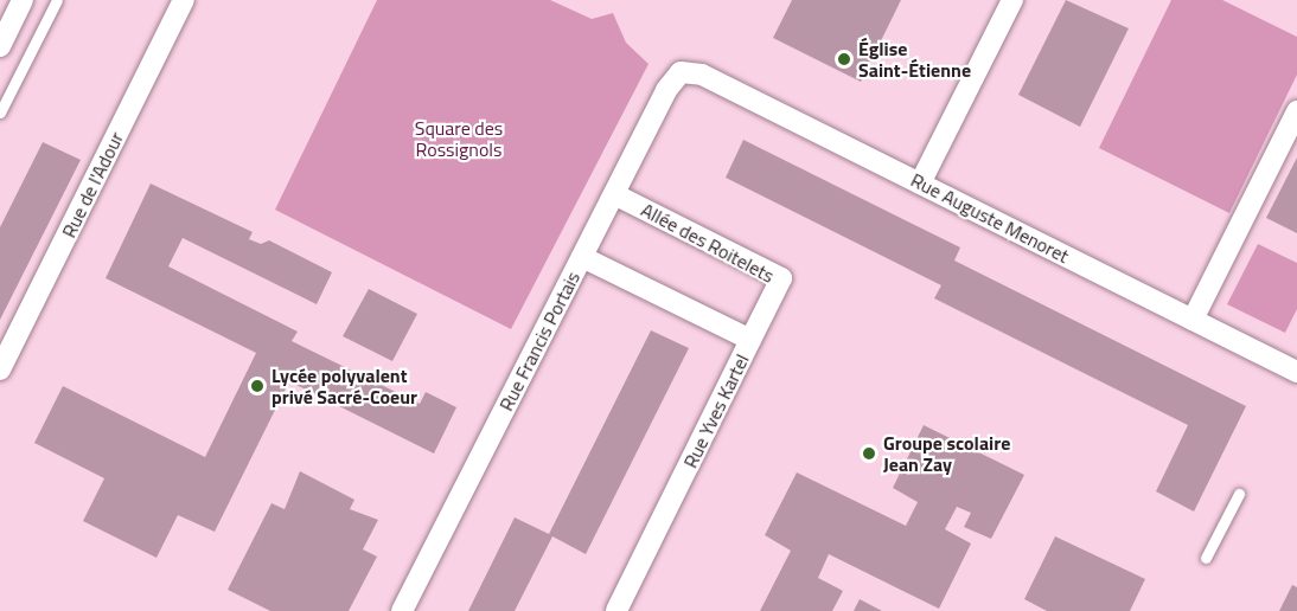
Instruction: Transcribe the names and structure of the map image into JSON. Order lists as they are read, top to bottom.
{
  "streets": {
    "street": [
      "Rue de l'Adour",
      "Rue Auguste Menoret",
      "Allée des Roitelets",
      "Rue Francis Portais",
      "Rue Yves Kartel"
    ]
  },
  "crossings": [
    ["Rue Auguste Menoret", "Rue Francis Portais"],
    ["Allée des Roitelets", "Rue Francis Portais"],
    ["Allée des Roitelets", "Rue Yves Kartel"],
    ["Rue Francis Portais", "Rue Yves Kartel"]
  ],
  "parks": ["Square des Rossignols"],
  "places": ["Église Saint-Étienne", "Lycée polyvalent privé Sacré-Coeur", "Groupe scolaire Jean Zay"]
}
